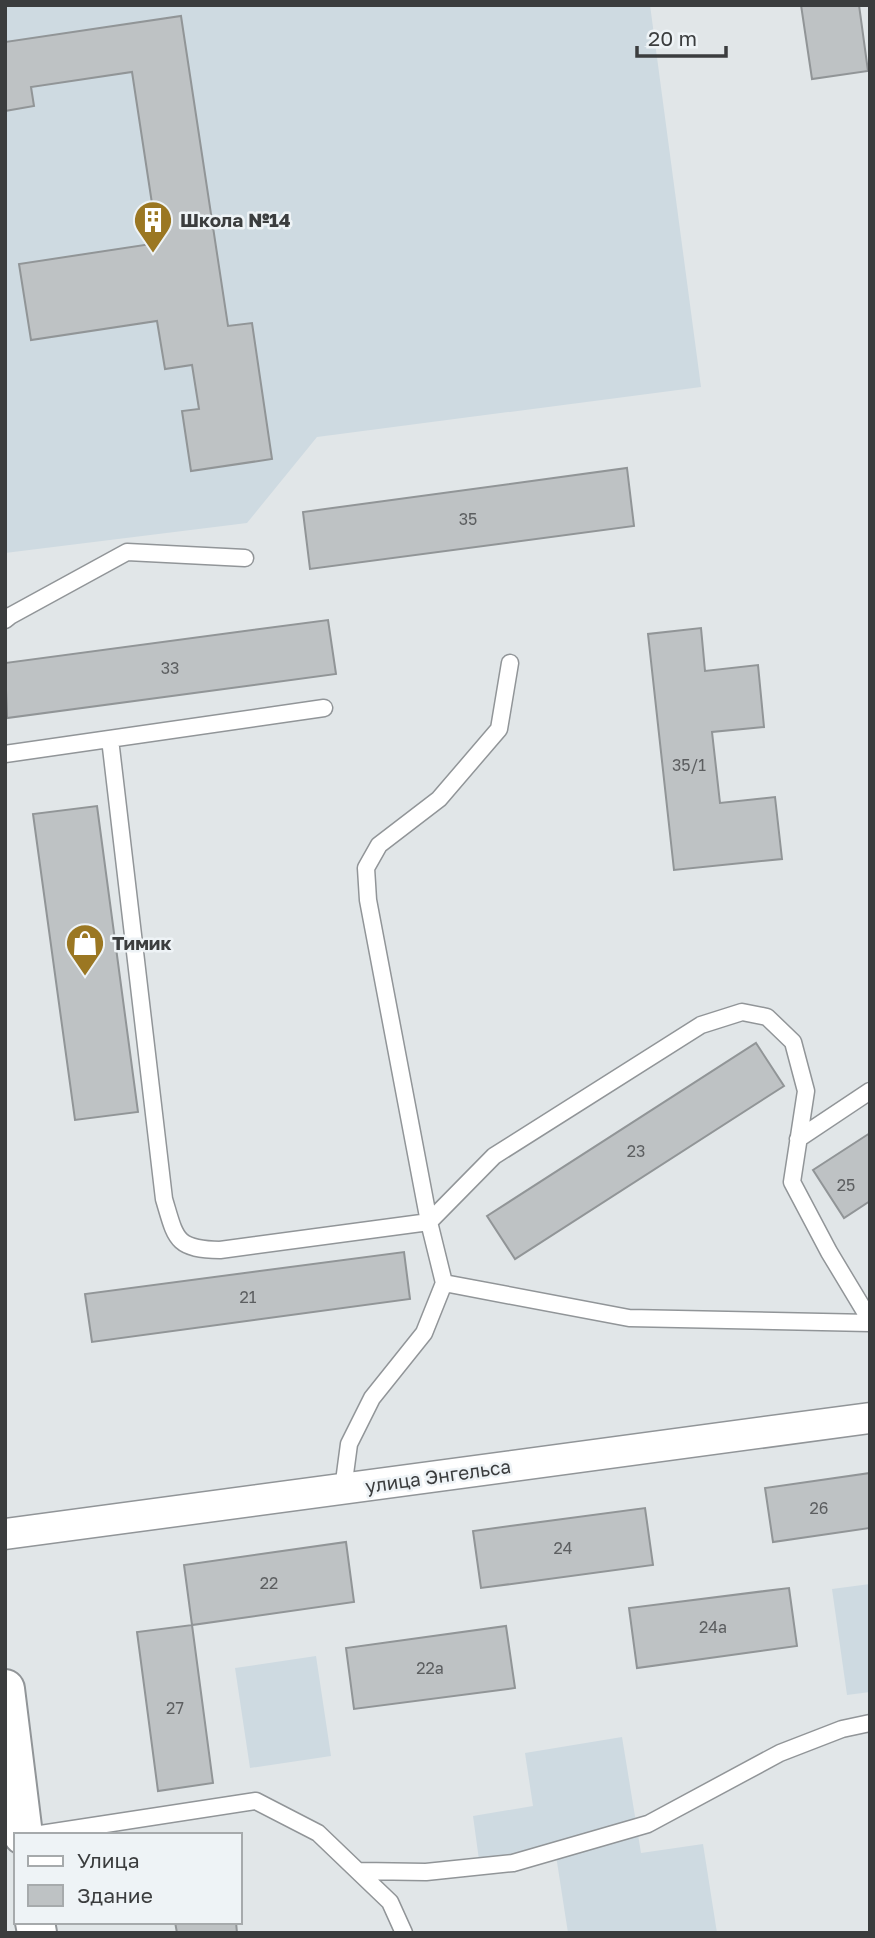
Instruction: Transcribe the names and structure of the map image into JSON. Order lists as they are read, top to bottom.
{
  "streets": {
    "street": ["улица Энгельса"]
  },
  "places": {
    "building": ["Школа №14"],
    "shop": ["Тимик"]
  },
  "house_numbers": [
    "35",
    "33",
    "35/1",
    "23",
    "25",
    "21",
    "26",
    "24",
    "22",
    "24а",
    "22а",
    "27"
  ],
  "legend": ["Улица", "Здание"],
  "scale_bar": "20 m"
}
